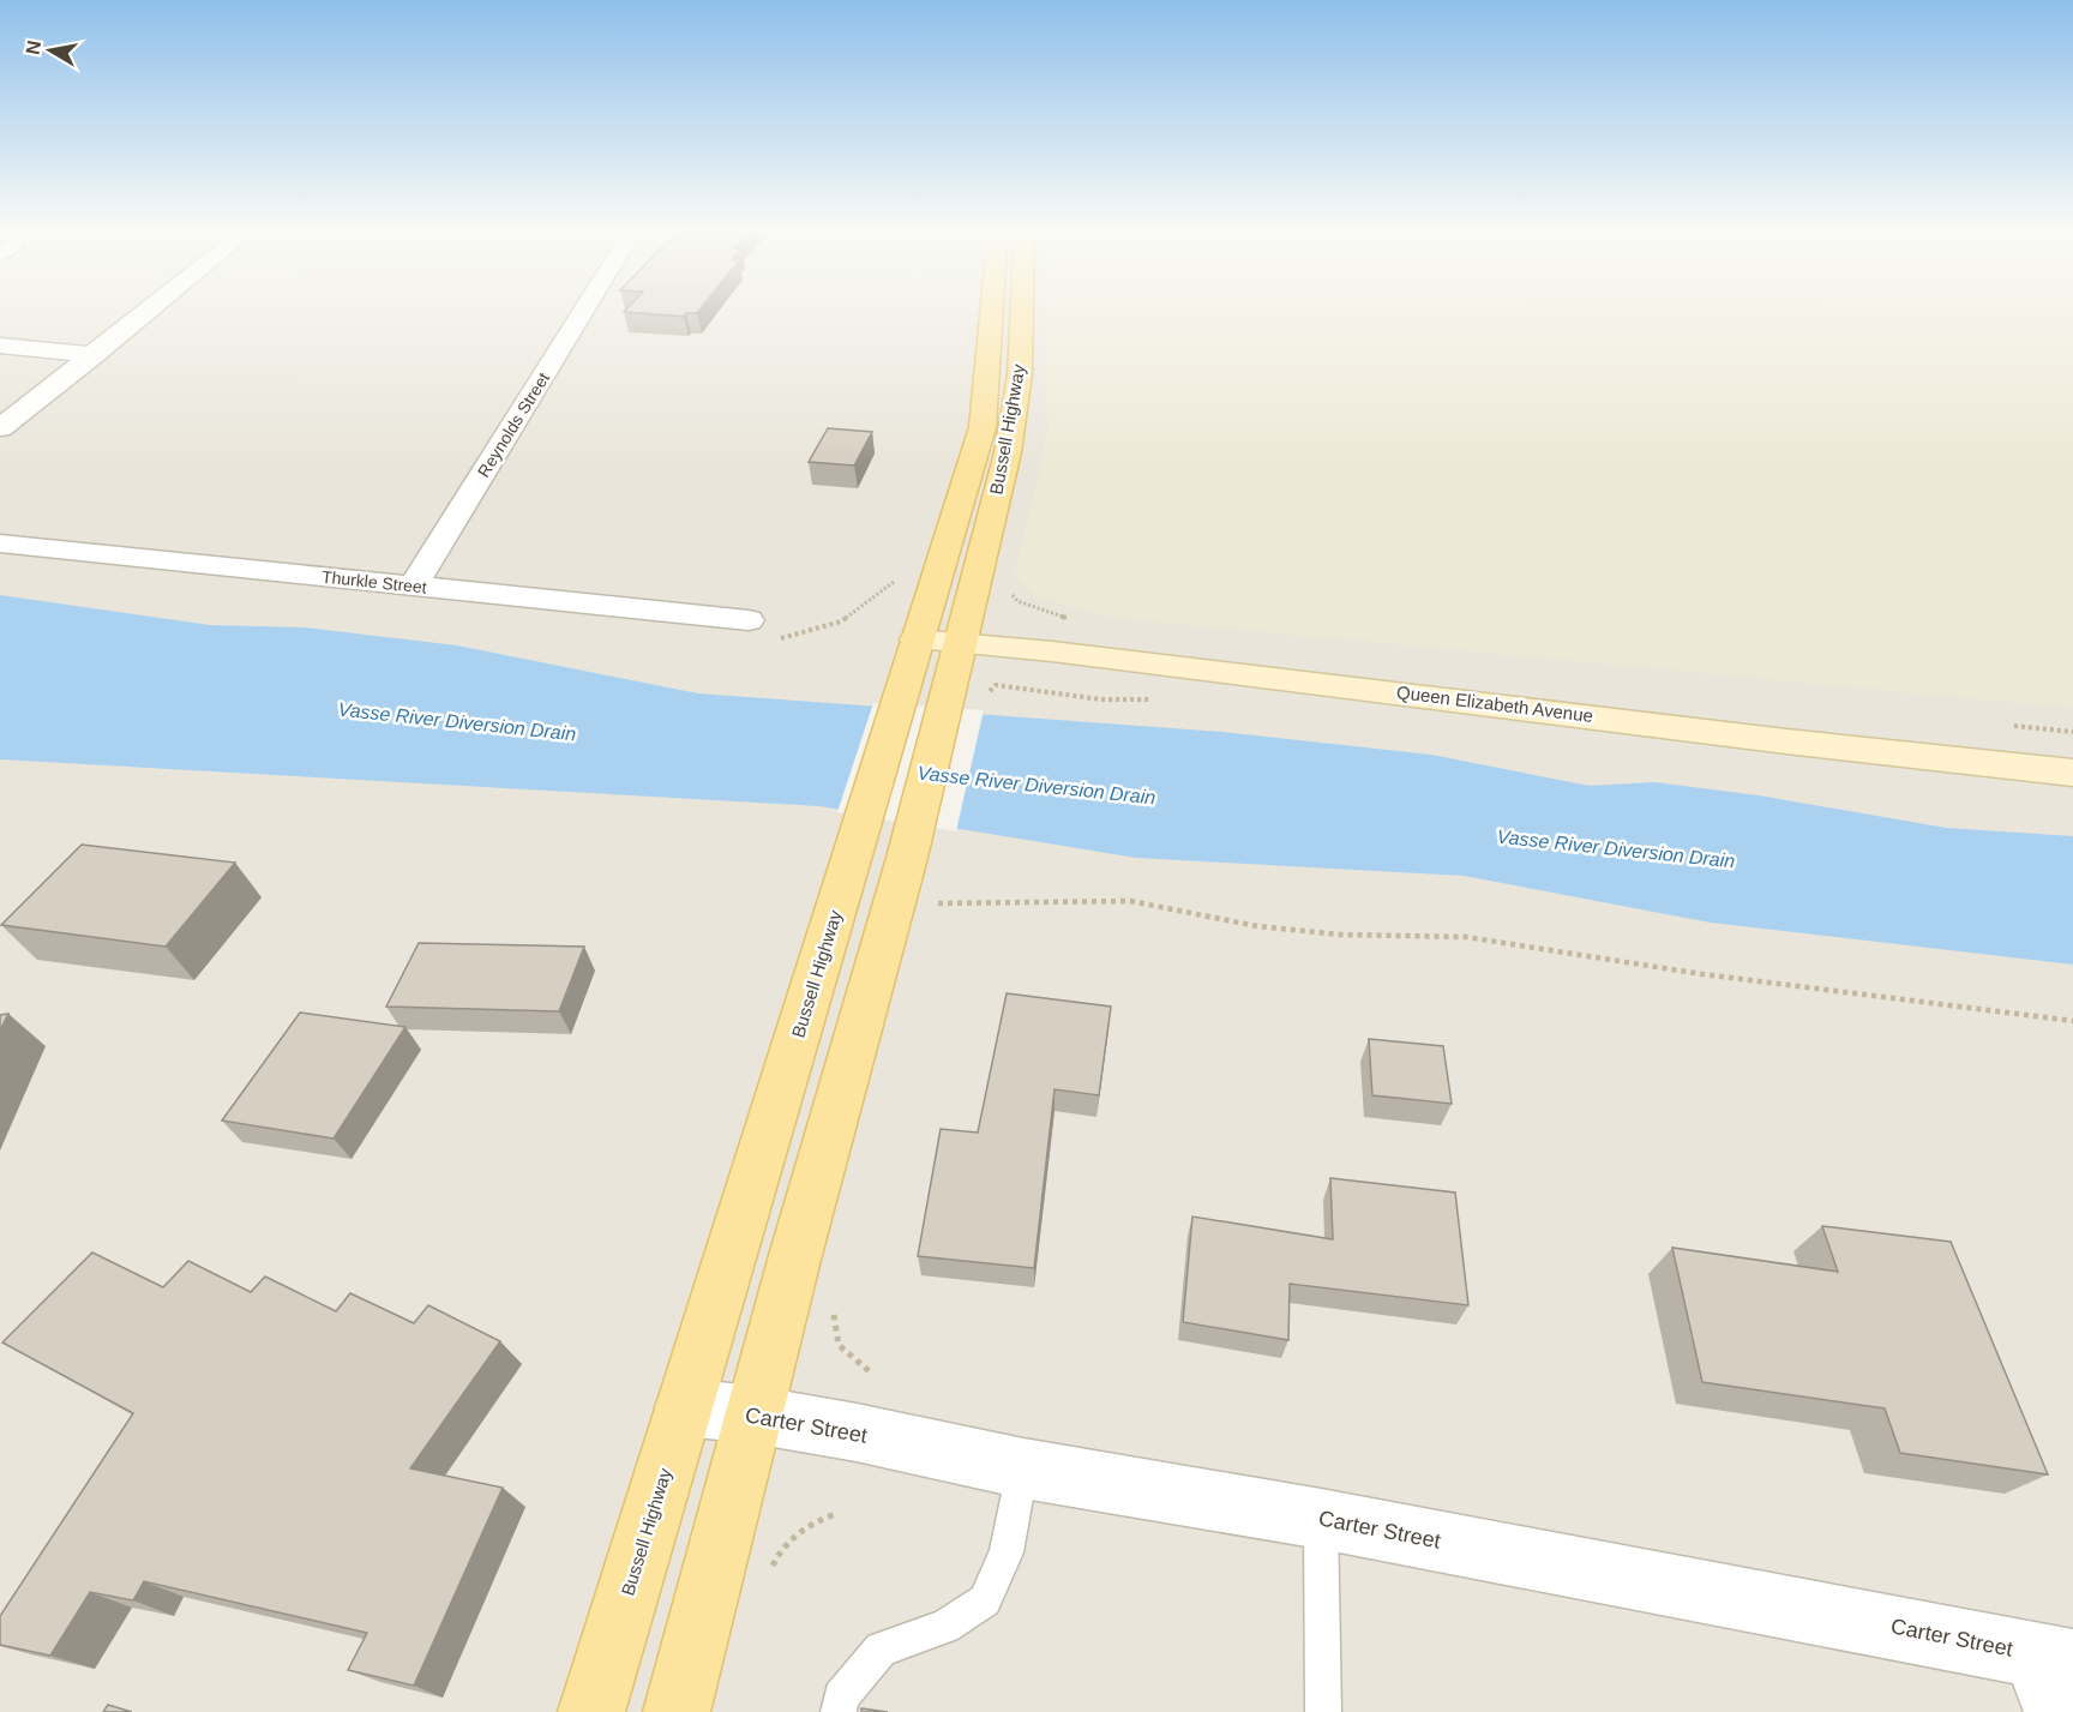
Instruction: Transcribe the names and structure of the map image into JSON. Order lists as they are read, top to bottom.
{
  "streets": {
    "main road": ["Bussell Highway"],
    "street": [
      "Reynolds Street",
      "Thurkle Street",
      "Queen Elizabeth Avenue",
      "Carter Street"
    ]
  },
  "crossings": [
    ["Reynolds Street", "Thurkle Street"],
    ["Bussell Highway", "Queen Elizabeth Avenue"],
    ["Bussell Highway", "Carter Street"]
  ],
  "water": ["Vasse River Diversion Drain"],
  "north": "left"
}
